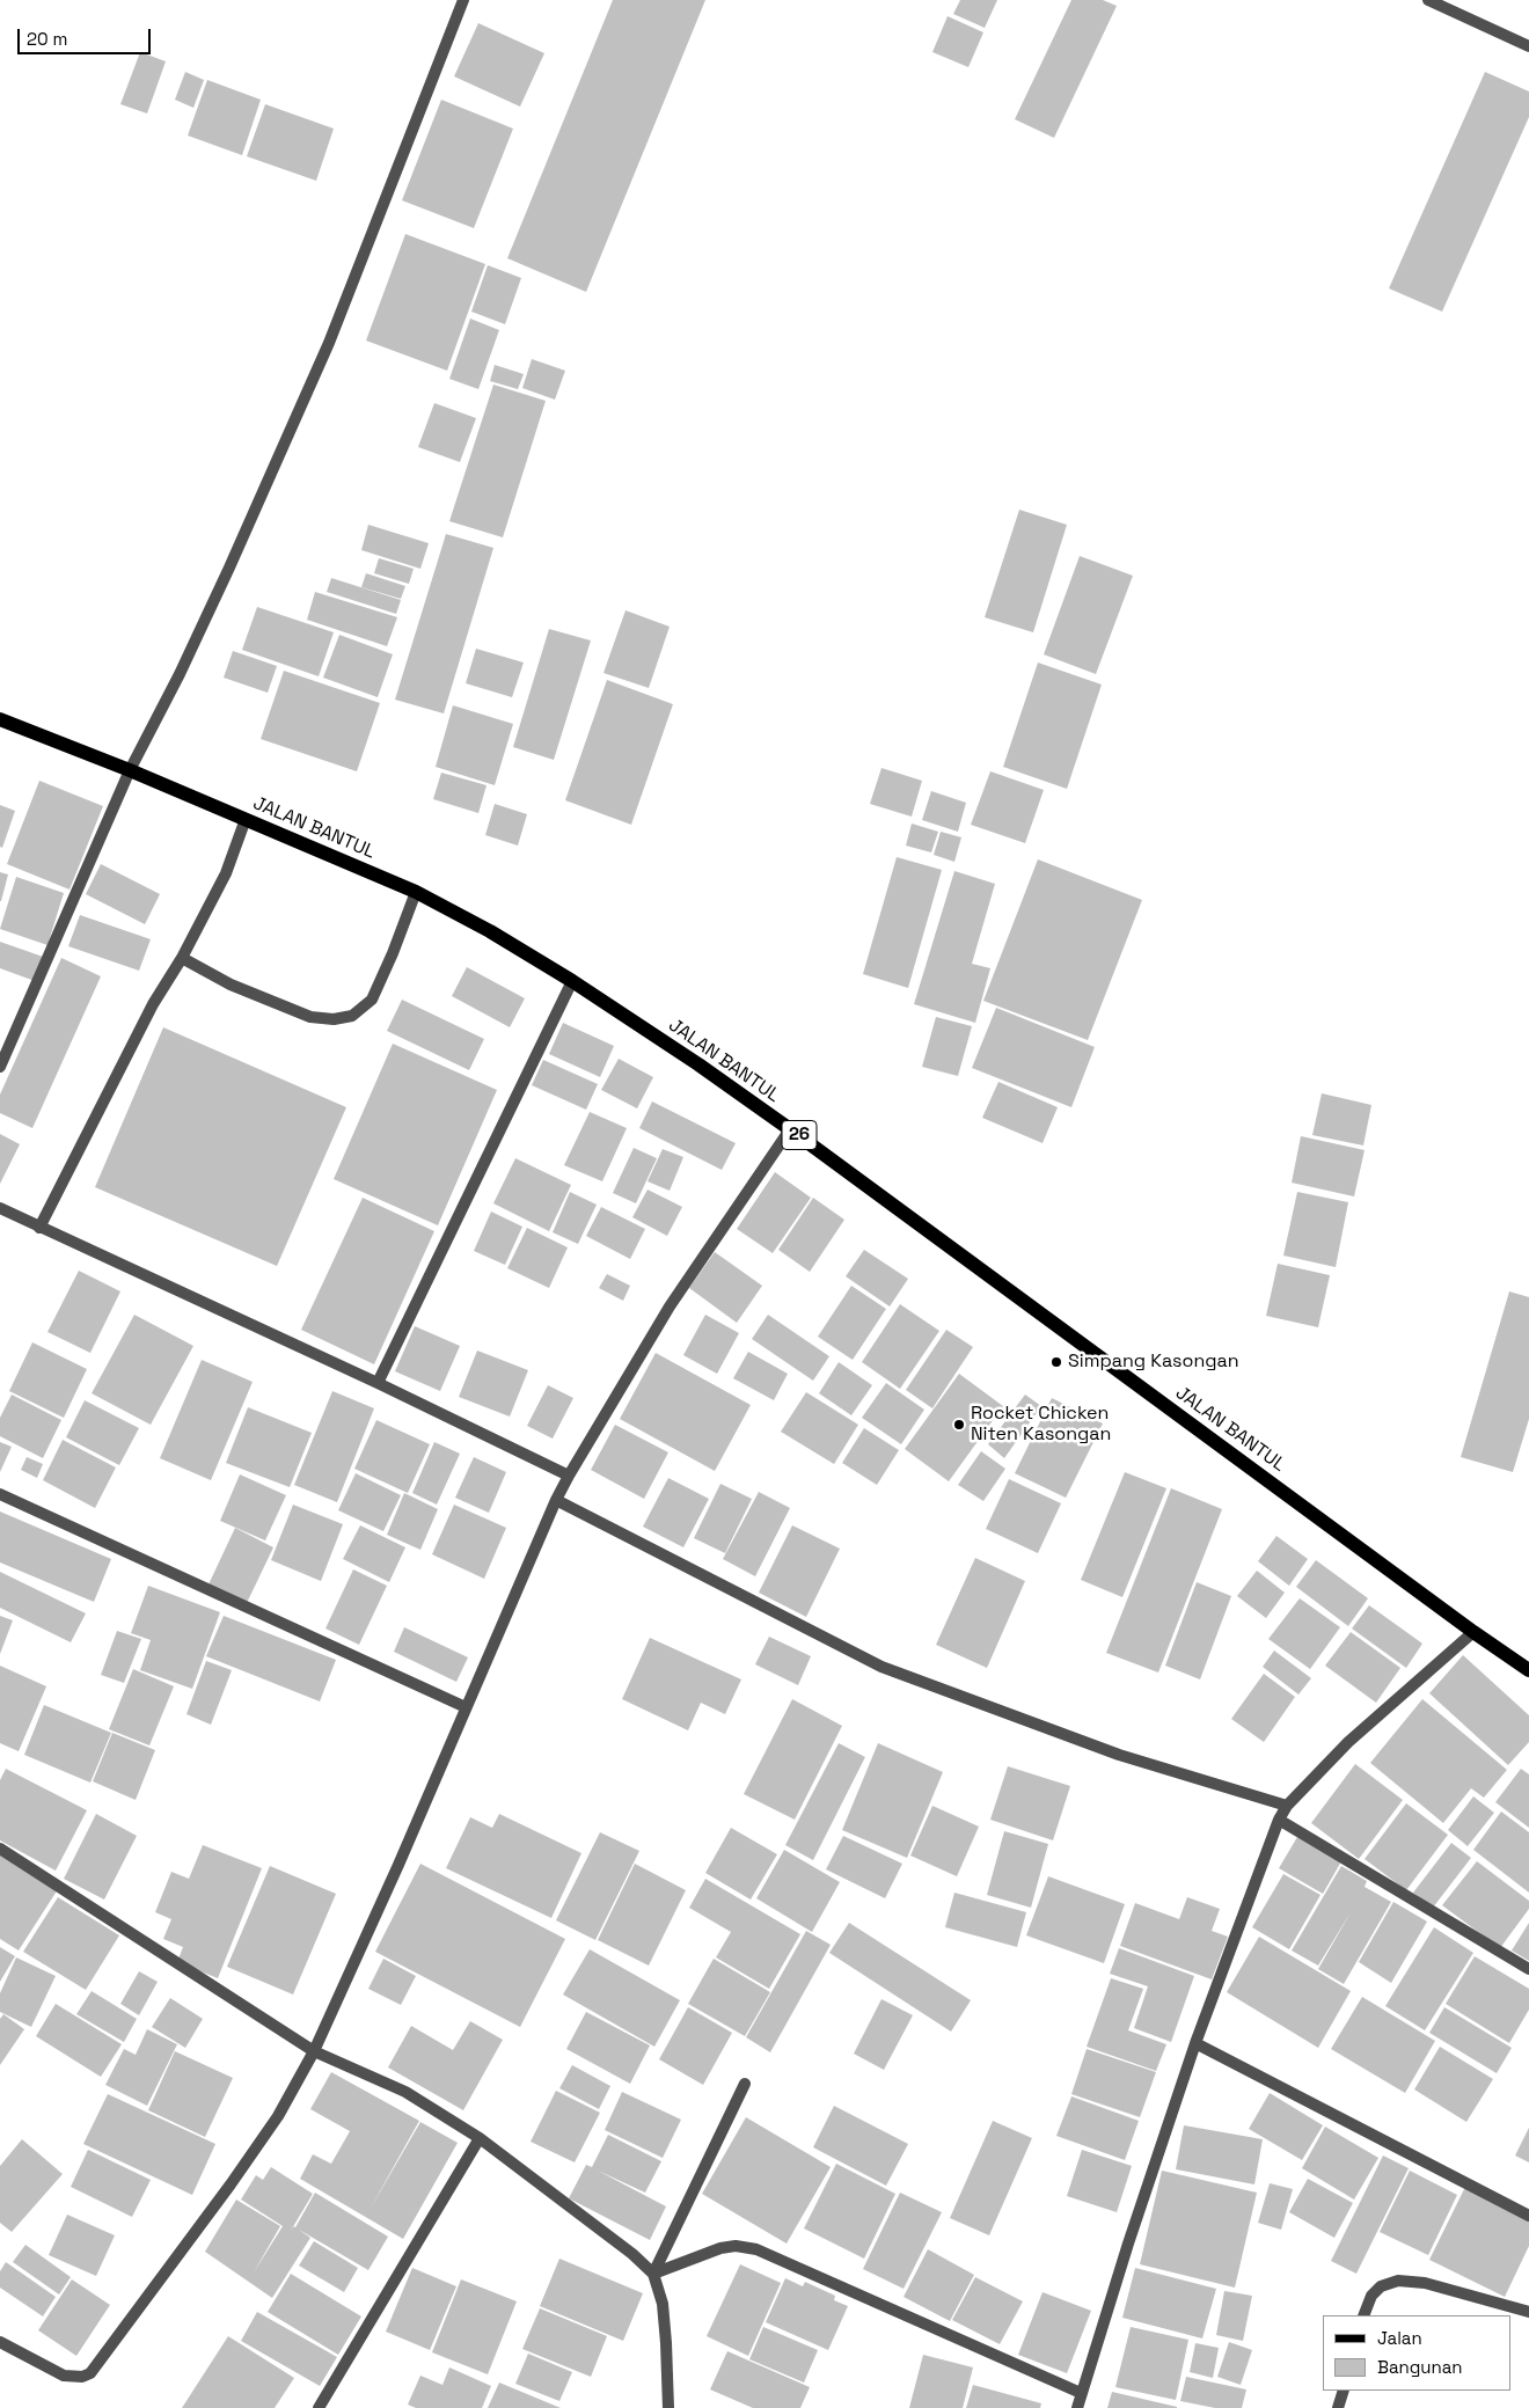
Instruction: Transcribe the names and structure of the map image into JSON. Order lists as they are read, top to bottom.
{
  "streets": {
    "main road": ["JALAN BANTUL", "26"]
  },
  "places": ["Simpang Kasongan", "Rocket Chicken Niten Kasongan"],
  "legend": ["Jalan", "Bangunan"],
  "scale_bar": "20 m"
}
